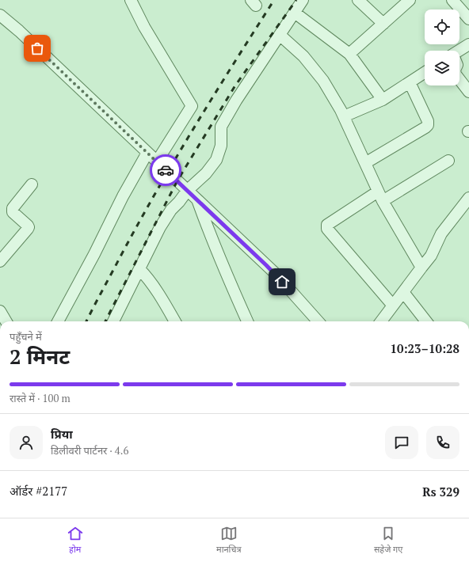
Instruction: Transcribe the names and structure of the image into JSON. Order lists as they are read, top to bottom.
{
  "page": {
    "heading": ["2 मिनट", "पहुँचने में", "10:23–10:28"],
    "panel": [
      "प्रिया",
      "डिलीवरी पार्टनर · 4.6",
      "ऑर्डर #2177",
      "Rs 329"
    ],
    "bar": "रास्ते में · 100 m",
    "tabs": ["होम", "मानचित्र", "सहेजे गए"]
  }
}
